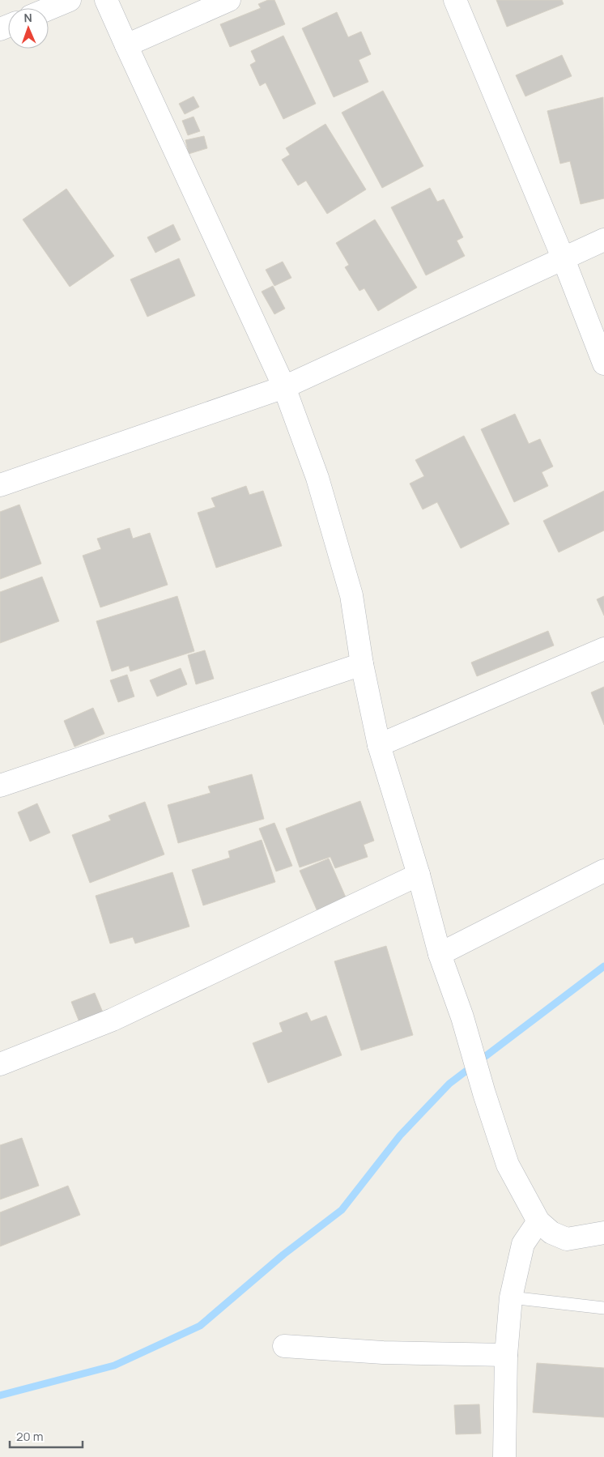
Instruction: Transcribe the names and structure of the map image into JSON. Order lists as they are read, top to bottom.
{
  "scale_bar": "20 m",
  "north": "top"
}
